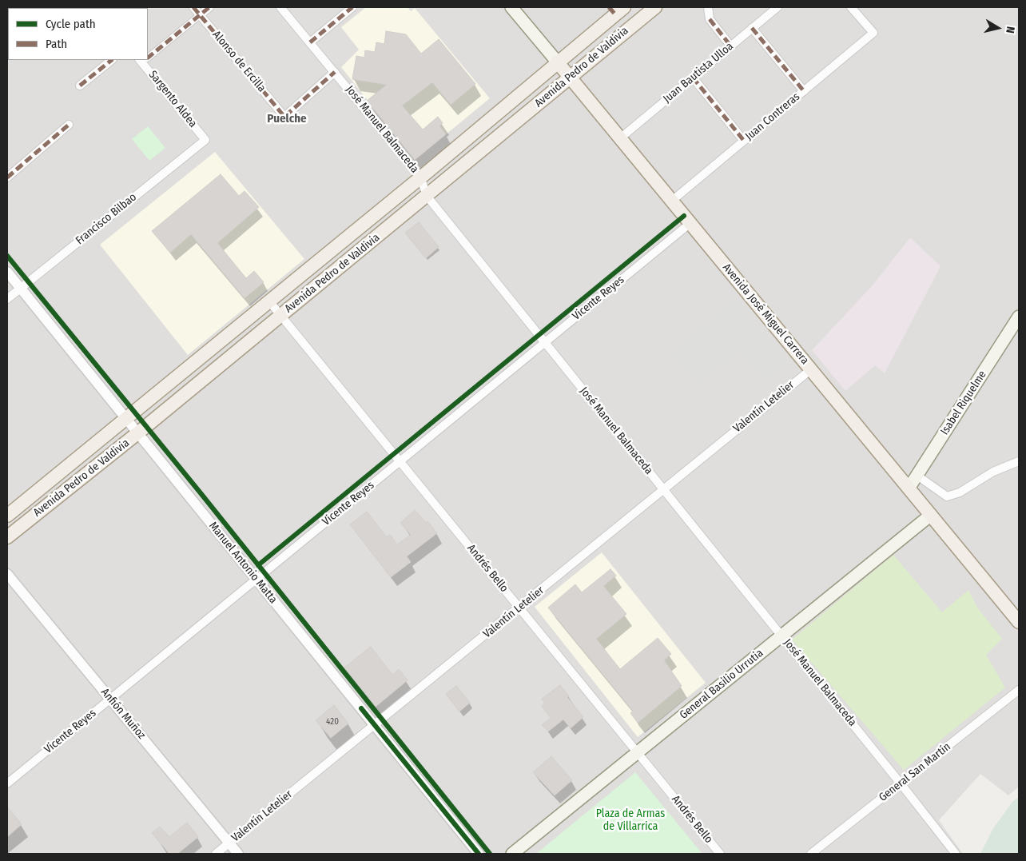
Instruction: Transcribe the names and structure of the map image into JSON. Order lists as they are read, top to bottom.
{
  "streets": {
    "main road": [
      "Avenida Pedro de Valdivia",
      "Avenida José Miguel Carrera",
      "Isabel Riquelme",
      "General Basilio Urrutia"
    ],
    "street": [
      "Alonso de Ercilla",
      "Juan Bautista Ulloa",
      "Sargento Aldea",
      "Juan Contreras",
      "José Manuel Balmaceda",
      "Francisco Bilbao",
      "Vicente Reyes",
      "Valentín Letelier",
      "Manuel Antonio Matta",
      "Andrés Bello",
      "Anfión Muñoz",
      "General San Martín"
    ]
  },
  "crossings": [
    ["Alonso de Ercilla", "José Manuel Balmaceda"],
    ["Avenida Pedro de Valdivia", "José Manuel Balmaceda"],
    ["Avenida Pedro de Valdivia", "Avenida José Miguel Carrera"],
    ["Avenida Pedro de Valdivia", "Manuel Antonio Matta"],
    ["Avenida Pedro de Valdivia", "Andrés Bello"],
    ["Juan Bautista Ulloa", "Avenida José Miguel Carrera"],
    ["Sargento Aldea", "Francisco Bilbao"],
    ["Juan Contreras", "Avenida José Miguel Carrera"],
    ["José Manuel Balmaceda", "Vicente Reyes"],
    ["José Manuel Balmaceda", "Valentín Letelier"],
    ["José Manuel Balmaceda", "General Basilio Urrutia"],
    ["José Manuel Balmaceda", "General San Martín"],
    ["Francisco Bilbao", "Manuel Antonio Matta"],
    ["Vicente Reyes", "Avenida José Miguel Carrera"],
    ["Vicente Reyes", "Manuel Antonio Matta"],
    ["Vicente Reyes", "Andrés Bello"],
    ["Vicente Reyes", "Anfión Muñoz"],
    ["Avenida José Miguel Carrera", "Isabel Riquelme"],
    ["Avenida José Miguel Carrera", "Valentín Letelier"],
    ["Avenida José Miguel Carrera", "General Basilio Urrutia"],
    ["Valentín Letelier", "Manuel Antonio Matta"],
    ["Valentín Letelier", "Andrés Bello"],
    ["Valentín Letelier", "Anfión Muñoz"],
    ["Andrés Bello", "General Basilio Urrutia"]
  ],
  "districts": ["Puelche"],
  "parks": ["Plaza de Armas de Villarrica"],
  "house_numbers": ["420"],
  "legend": ["Cycle path", "Path"],
  "north": "right"
}
